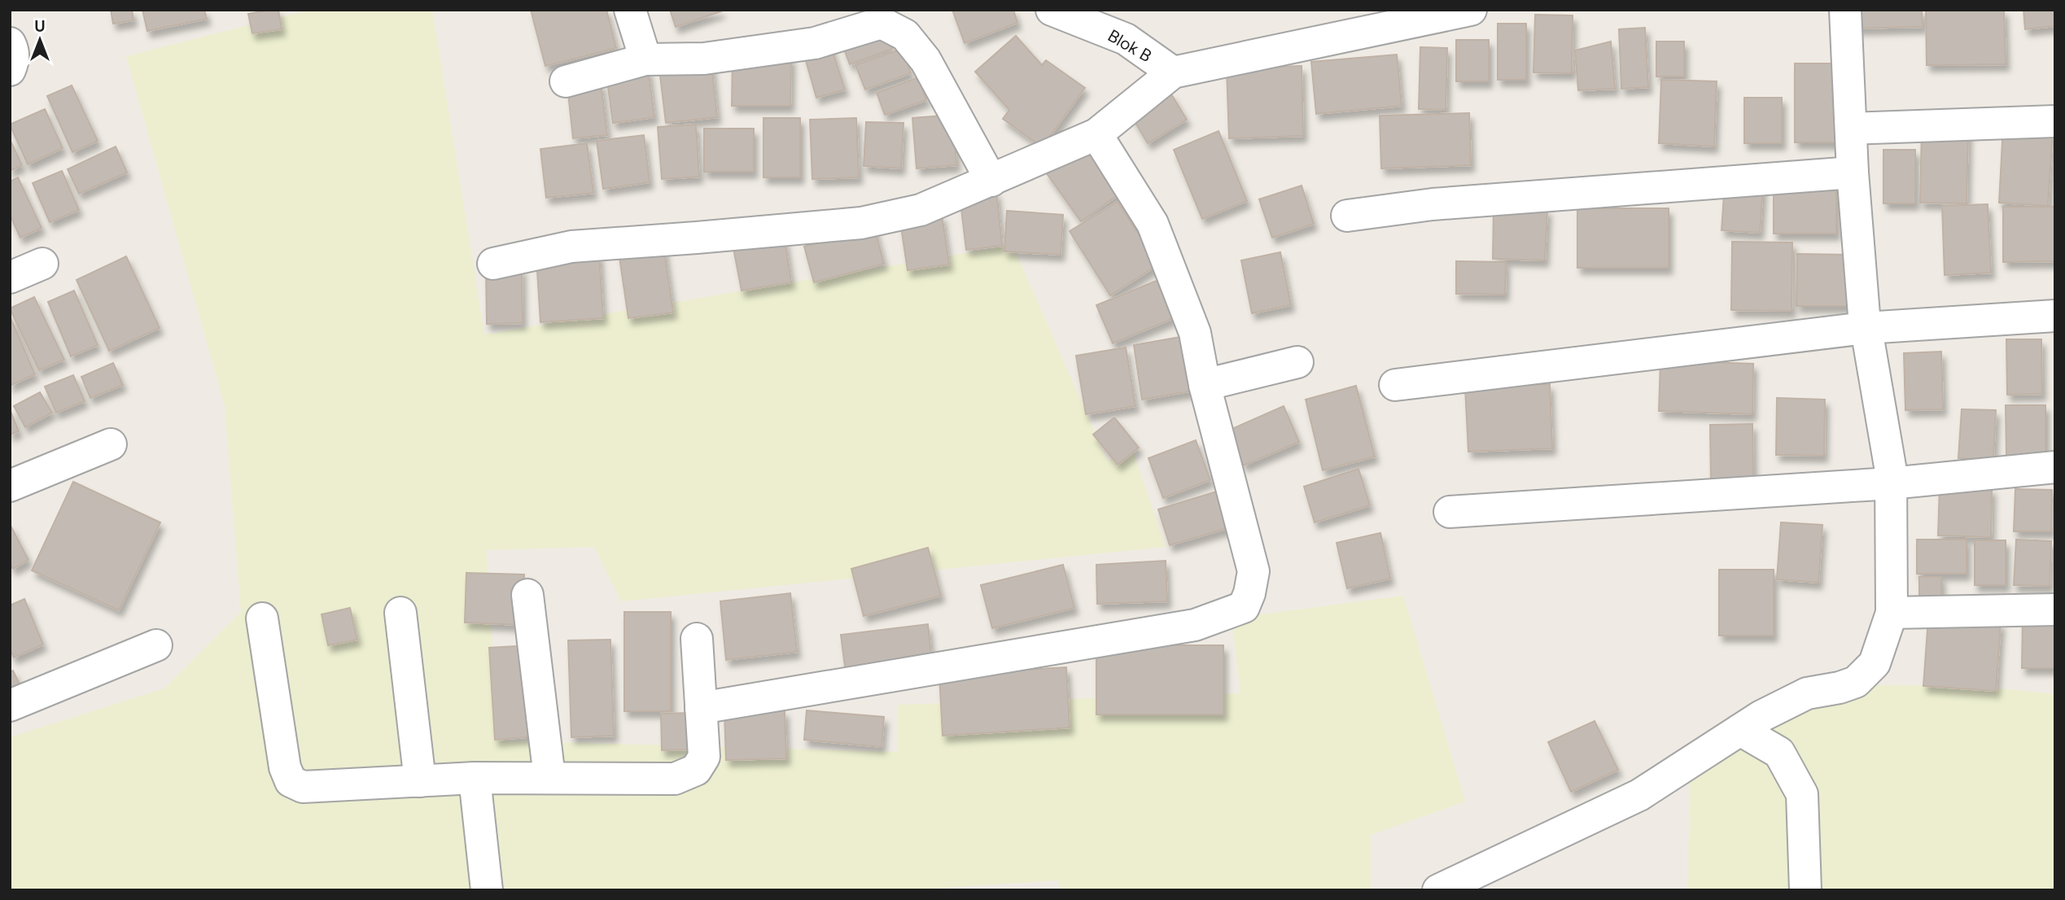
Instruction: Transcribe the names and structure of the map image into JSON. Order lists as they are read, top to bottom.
{
  "streets": {
    "street": ["Blok B"]
  },
  "north": "top"
}
